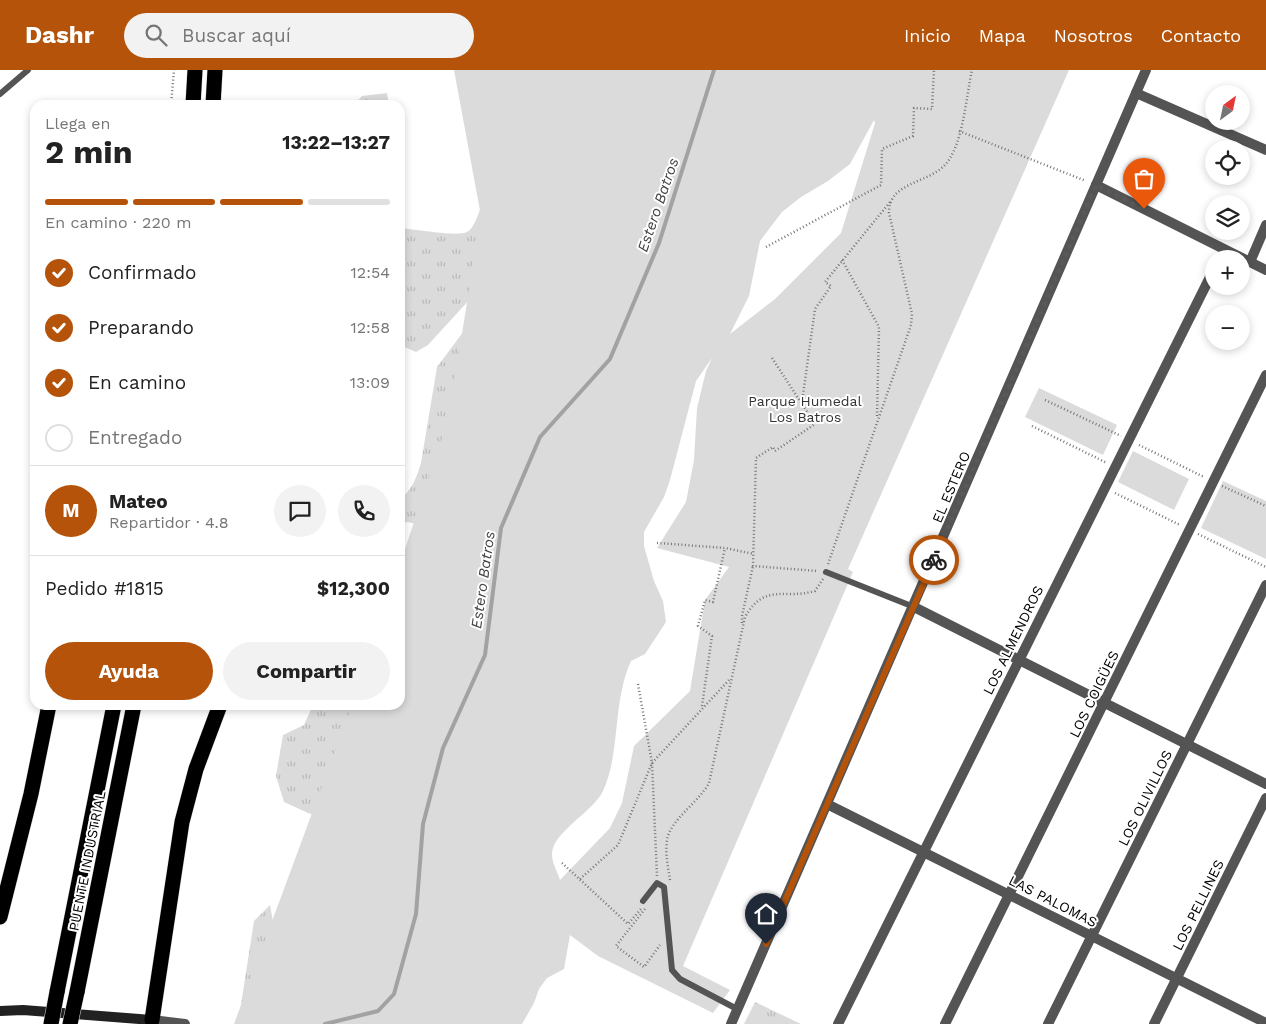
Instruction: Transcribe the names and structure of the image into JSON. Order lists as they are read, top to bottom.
{
  "streets": {
    "highway": ["PUENTE INDUSTRIAL"],
    "street": [
      "EL ESTERO",
      "LOS ALMENDROS",
      "LOS COIGÜES",
      "LOS OLIVILLOS",
      "LAS PALOMAS",
      "LOS PELLINES"
    ]
  },
  "crossings": [
    ["EL ESTERO", "LAS PALOMAS"],
    ["LOS ALMENDROS", "LAS PALOMAS"],
    ["LOS COIGÜES", "LAS PALOMAS"],
    ["LOS OLIVILLOS", "LAS PALOMAS"],
    ["LAS PALOMAS", "LOS PELLINES"]
  ],
  "water": ["Estero Batros"],
  "parks": ["Parque Humedal Los Batros"],
  "north": "top right",
  "page": {
    "header": "Dashr",
    "search": "Buscar aquí",
    "nav": [
      "Inicio",
      "Mapa",
      "Nosotros",
      "Contacto"
    ],
    "map_buttons": ["+", "−"],
    "heading": ["2 min", "Llega en", "13:22–13:27"],
    "panel": [
      "Mateo",
      "Repartidor · 4.8",
      "Pedido #1815",
      "$12,300"
    ],
    "bar": "En camino · 220 m",
    "list": [
      ["Confirmado", "12:54"],
      ["Preparando", "12:58"],
      ["En camino", "13:09"],
      "Entregado"
    ],
    "round": "M",
    "buttons": ["Ayuda", "Compartir"]
  }
}
